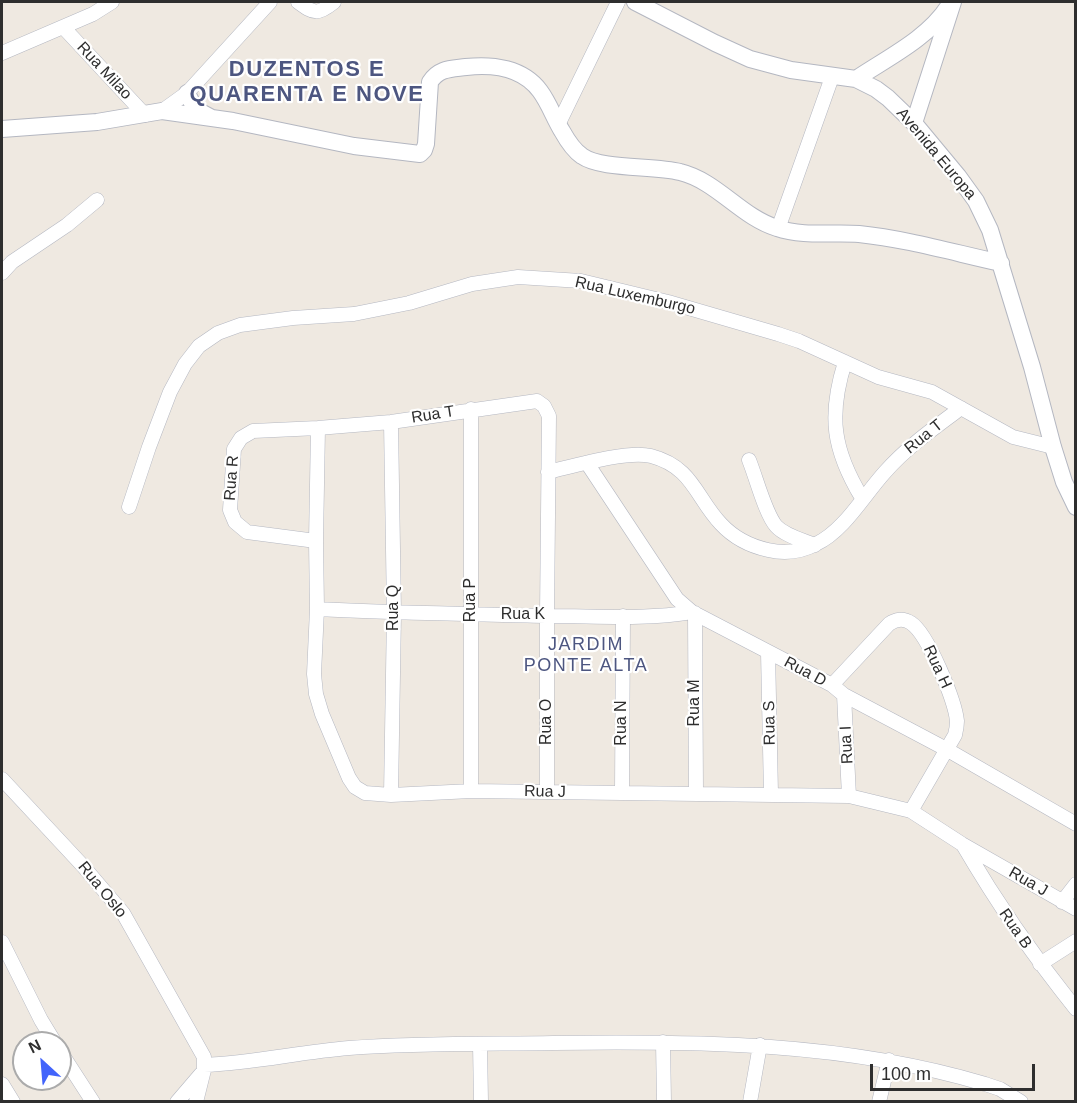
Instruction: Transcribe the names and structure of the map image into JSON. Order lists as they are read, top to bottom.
{
  "streets": {
    "street": [
      "Rua Milao",
      "Avenida Europa",
      "Rua Luxemburgo",
      "Rua T",
      "Rua R",
      "Rua P",
      "Rua Q",
      "Rua K",
      "Rua H",
      "Rua D",
      "Rua M",
      "Rua O",
      "Rua N",
      "Rua S",
      "Rua I",
      "Rua J",
      "Rua Oslo",
      "Rua B"
    ]
  },
  "crossings": [
    ["Avenida Europa", "Rua Luxemburgo"],
    ["Rua Luxemburgo", "Rua T"],
    ["Rua T", "Rua R"],
    ["Rua T", "Rua P"],
    ["Rua T", "Rua Q"],
    ["Rua T", "Rua K"],
    ["Rua T", "Rua D"],
    ["Rua T", "Rua O"],
    ["Rua T", "Rua J"],
    ["Rua R", "Rua J"],
    ["Rua P", "Rua K"],
    ["Rua P", "Rua J"],
    ["Rua Q", "Rua K"],
    ["Rua Q", "Rua J"],
    ["Rua K", "Rua D"],
    ["Rua K", "Rua M"],
    ["Rua K", "Rua O"],
    ["Rua K", "Rua N"],
    ["Rua K", "Rua J"],
    ["Rua H", "Rua D"],
    ["Rua H", "Rua J"],
    ["Rua D", "Rua M"],
    ["Rua D", "Rua S"],
    ["Rua D", "Rua I"],
    ["Rua M", "Rua J"],
    ["Rua O", "Rua J"],
    ["Rua N", "Rua J"],
    ["Rua S", "Rua J"],
    ["Rua I", "Rua J"],
    ["Rua J", "Rua B"]
  ],
  "districts": ["DUZENTOS E QUARENTA E NOVE", "JARDIM PONTE ALTA"],
  "scale_bar": "100 m",
  "north": "top left"
}
